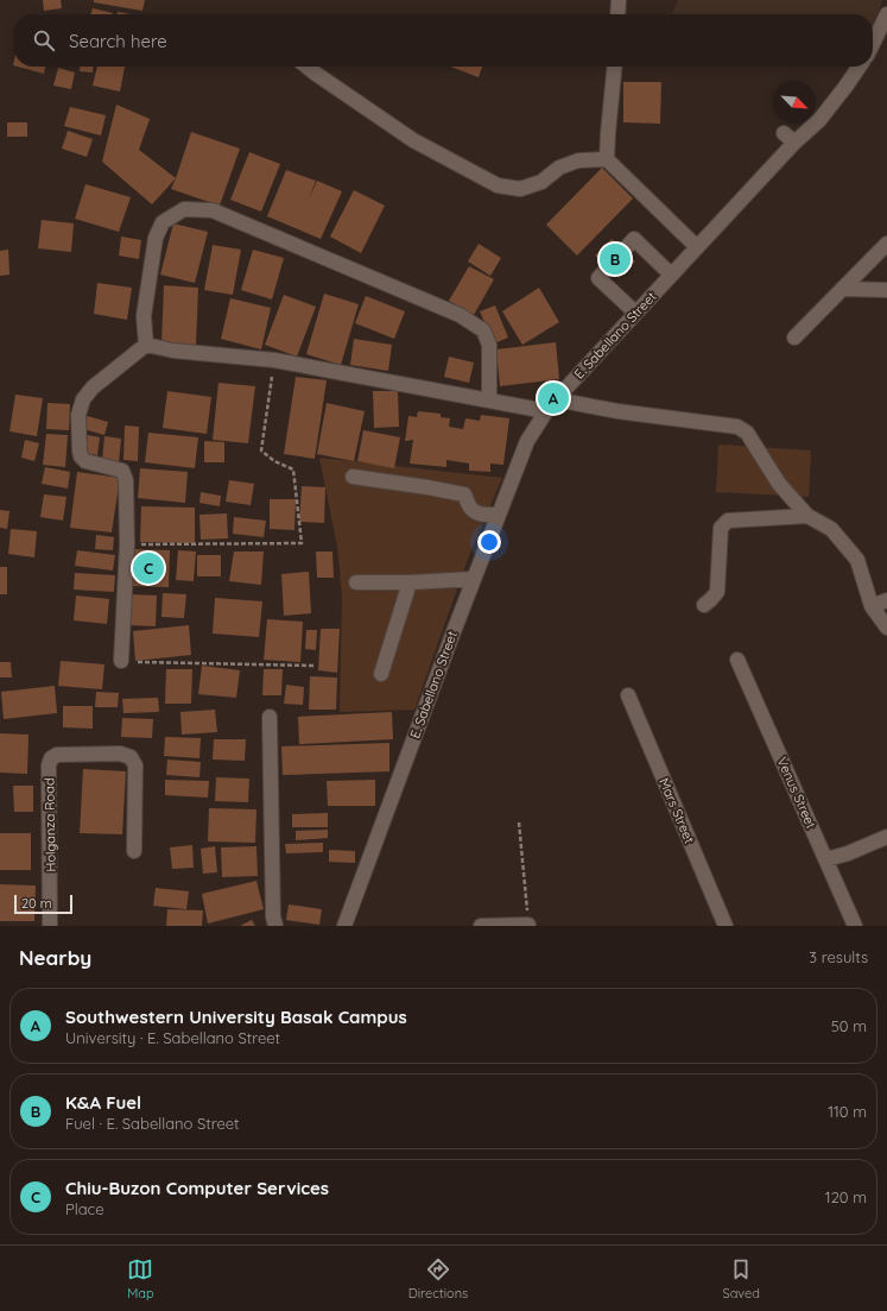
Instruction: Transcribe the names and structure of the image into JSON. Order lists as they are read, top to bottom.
{
  "streets": {
    "street": [
      "E. Sabellano Street",
      "Venus Street",
      "Mars Street",
      "Holganza Road"
    ]
  },
  "scale_bar": "20 m",
  "north": "bottom right",
  "page": {
    "search": "Search here",
    "pins": ["B", "A", "C"],
    "scale": "20 m",
    "heading": ["Nearby", "3 results"],
    "list": [
      {
        "mark": "A",
        "name": "Southwestern University Basak Campus",
        "note": "University · E. Sabellano Street",
        "value": "50 m"
      },
      {
        "mark": "B",
        "name": "K&A Fuel",
        "note": "Fuel · E. Sabellano Street",
        "value": "110 m"
      },
      {
        "mark": "C",
        "name": "Chiu-Buzon Computer Services",
        "note": "Place",
        "value": "120 m"
      }
    ],
    "nav": ["Map", "Directions", "Saved"]
  }
}
